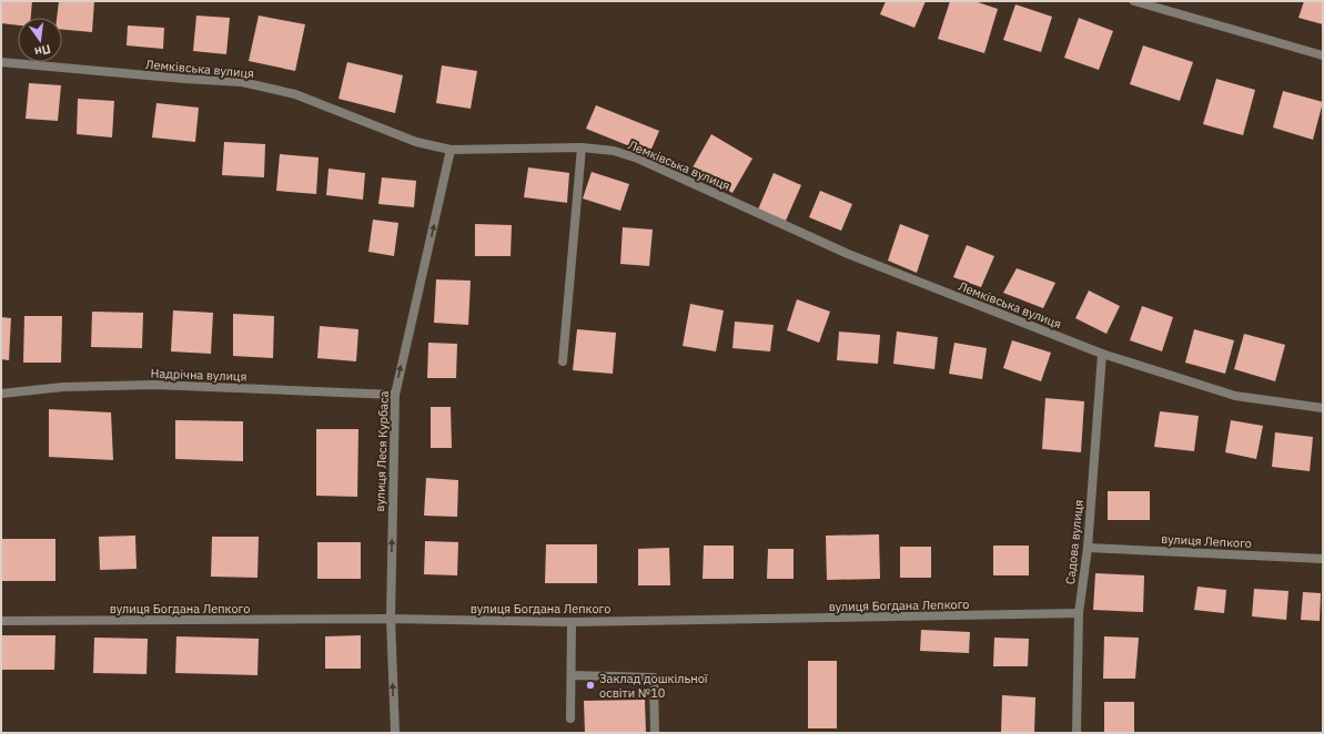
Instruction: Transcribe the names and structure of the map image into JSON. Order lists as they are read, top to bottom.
{
  "streets": {
    "street": [
      "Лемківська вулиця",
      "Надрічна вулиця",
      "вулиця Леся Курбаса",
      "вулиця Лепкого",
      "Садова вулиця",
      "вулиця Богдана Лепкого"
    ]
  },
  "crossings": [
    ["Лемківська вулиця", "вулиця Леся Курбаса"],
    ["Лемківська вулиця", "Садова вулиця"],
    ["Надрічна вулиця", "вулиця Леся Курбаса"],
    ["вулиця Леся Курбаса", "вулиця Богдана Лепкого"],
    ["вулиця Лепкого", "Садова вулиця"],
    ["Садова вулиця", "вулиця Богдана Лепкого"]
  ],
  "one_way": ["вулиця Леся Курбаса"],
  "places": ["Заклад дошкільної освіти №10"],
  "north": "bottom"
}
